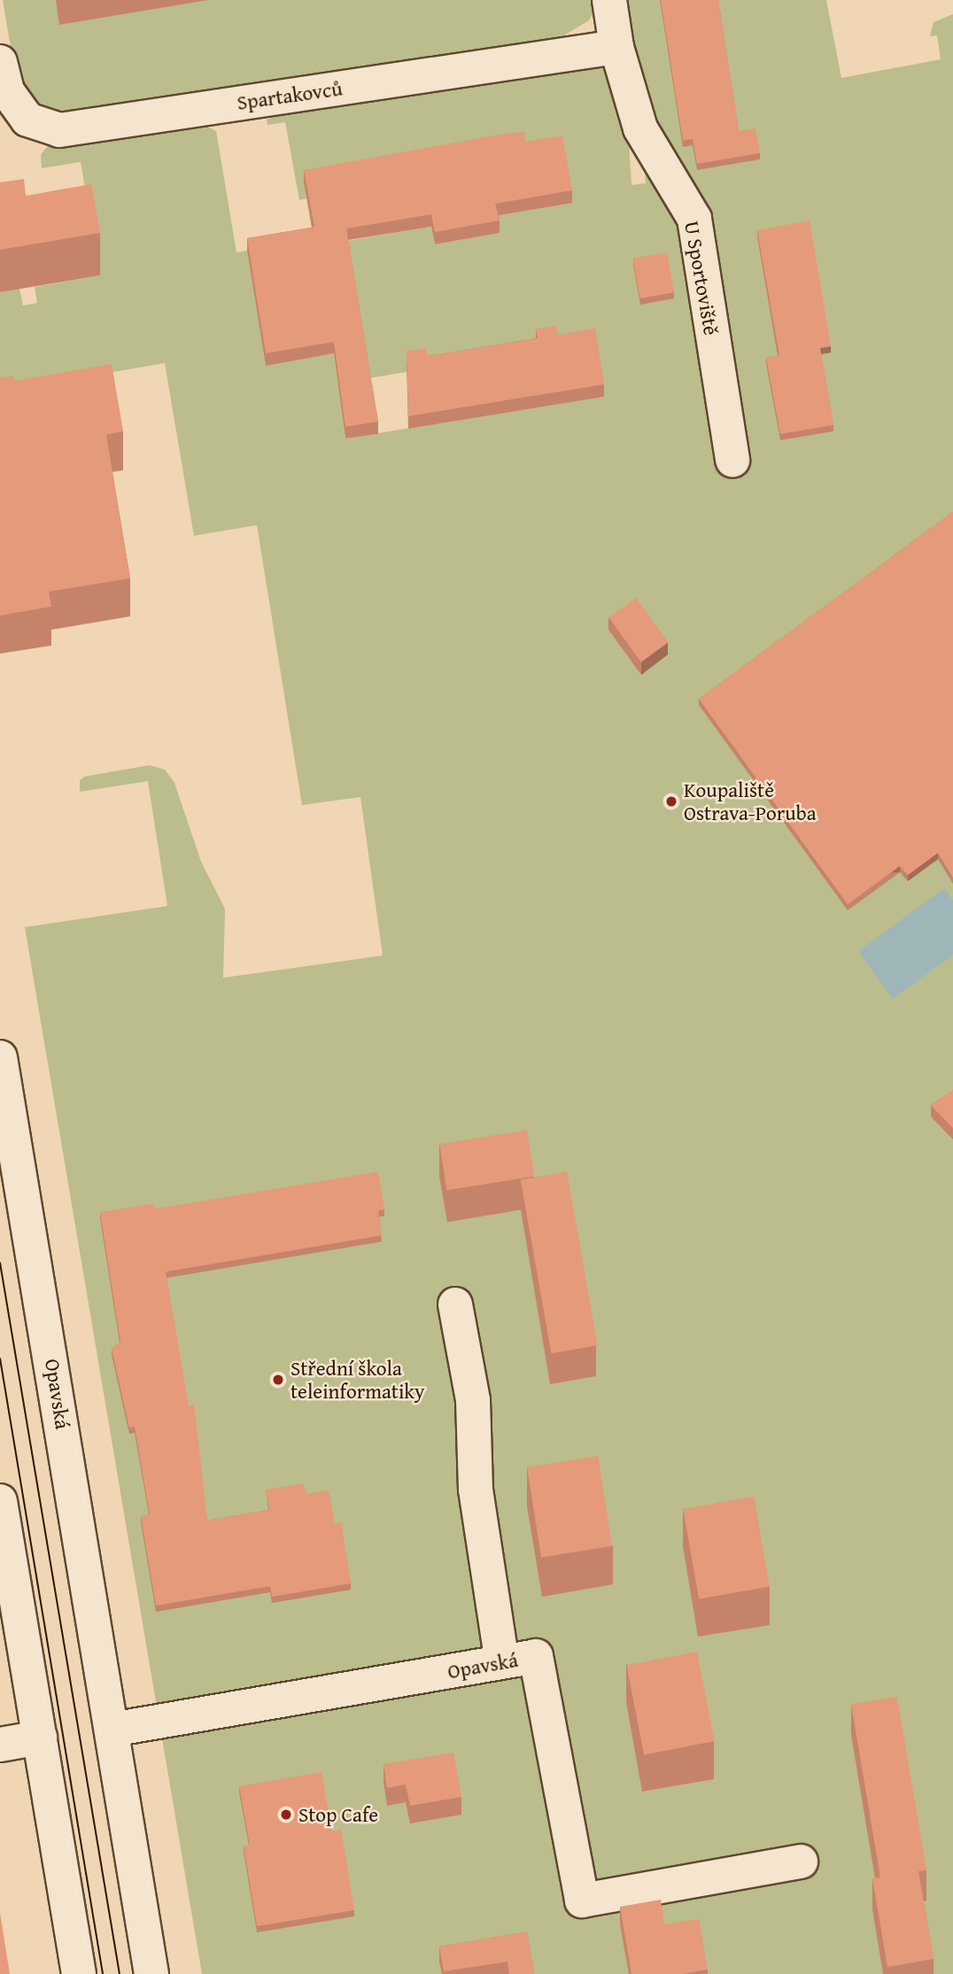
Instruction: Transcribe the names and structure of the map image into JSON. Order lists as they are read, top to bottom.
{
  "streets": {
    "street": ["Spartakovců", "U Sportoviště", "Opavská"]
  },
  "crossings": [
    ["Spartakovců", "U Sportoviště"]
  ],
  "places": ["Koupaliště Ostrava-Poruba", "Střední škola teleinformatiky", "Stop Cafe"]
}
